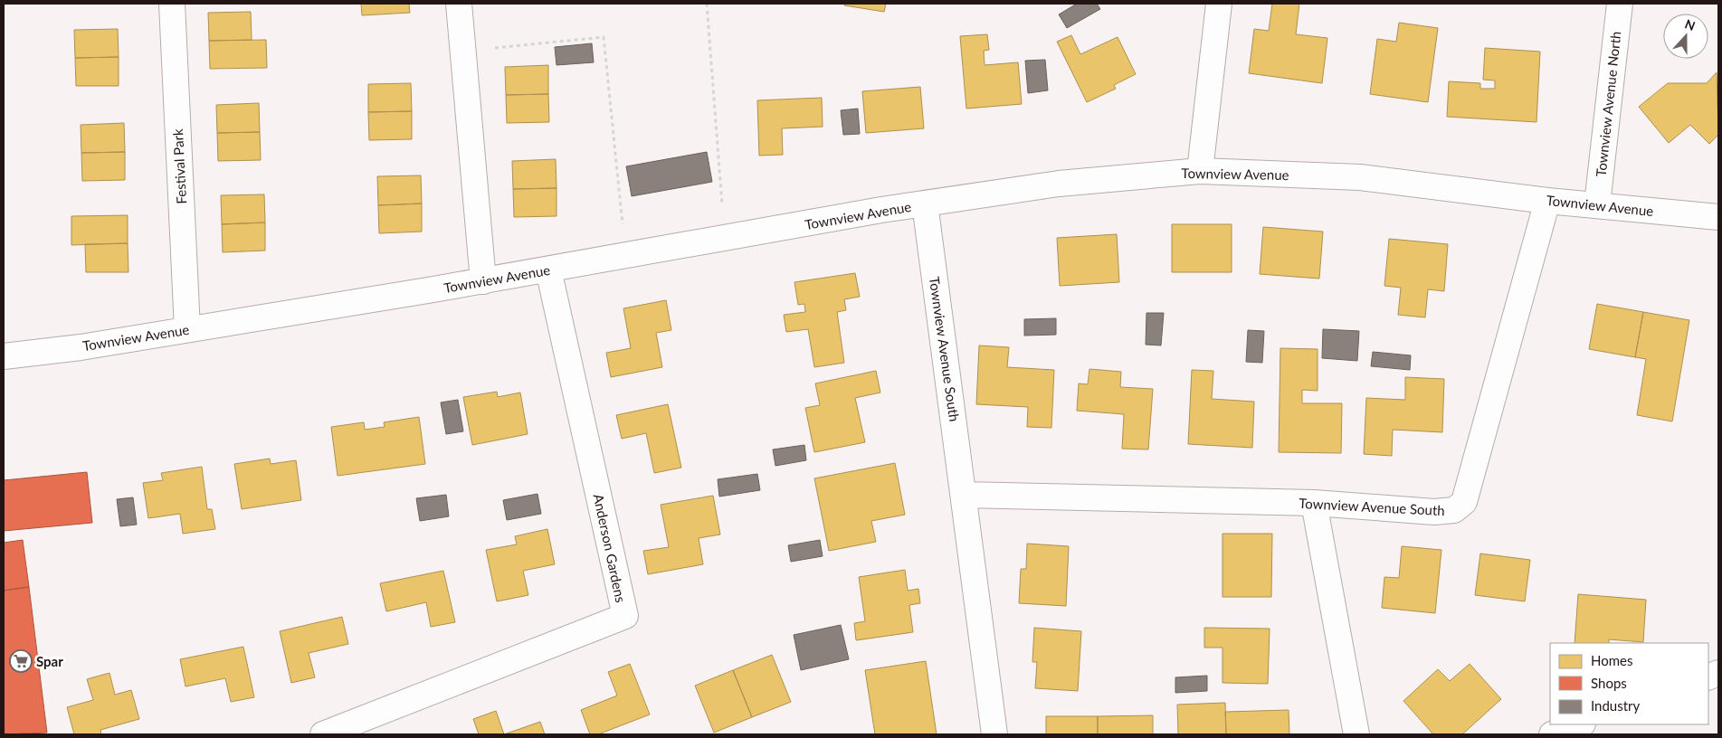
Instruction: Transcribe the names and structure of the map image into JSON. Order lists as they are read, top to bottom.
{
  "streets": {
    "street": [
      "Townview Avenue North",
      "Festival Park",
      "Townview Avenue",
      "Townview Avenue South",
      "Anderson Gardens"
    ]
  },
  "crossings": [
    ["Townview Avenue North", "Townview Avenue"],
    ["Festival Park", "Townview Avenue"],
    ["Townview Avenue", "Townview Avenue South"],
    ["Townview Avenue", "Anderson Gardens"]
  ],
  "places": {
    "supermarket": ["Spar"]
  },
  "legend": ["Homes", "Shops", "Industry"],
  "north": "top"
}
